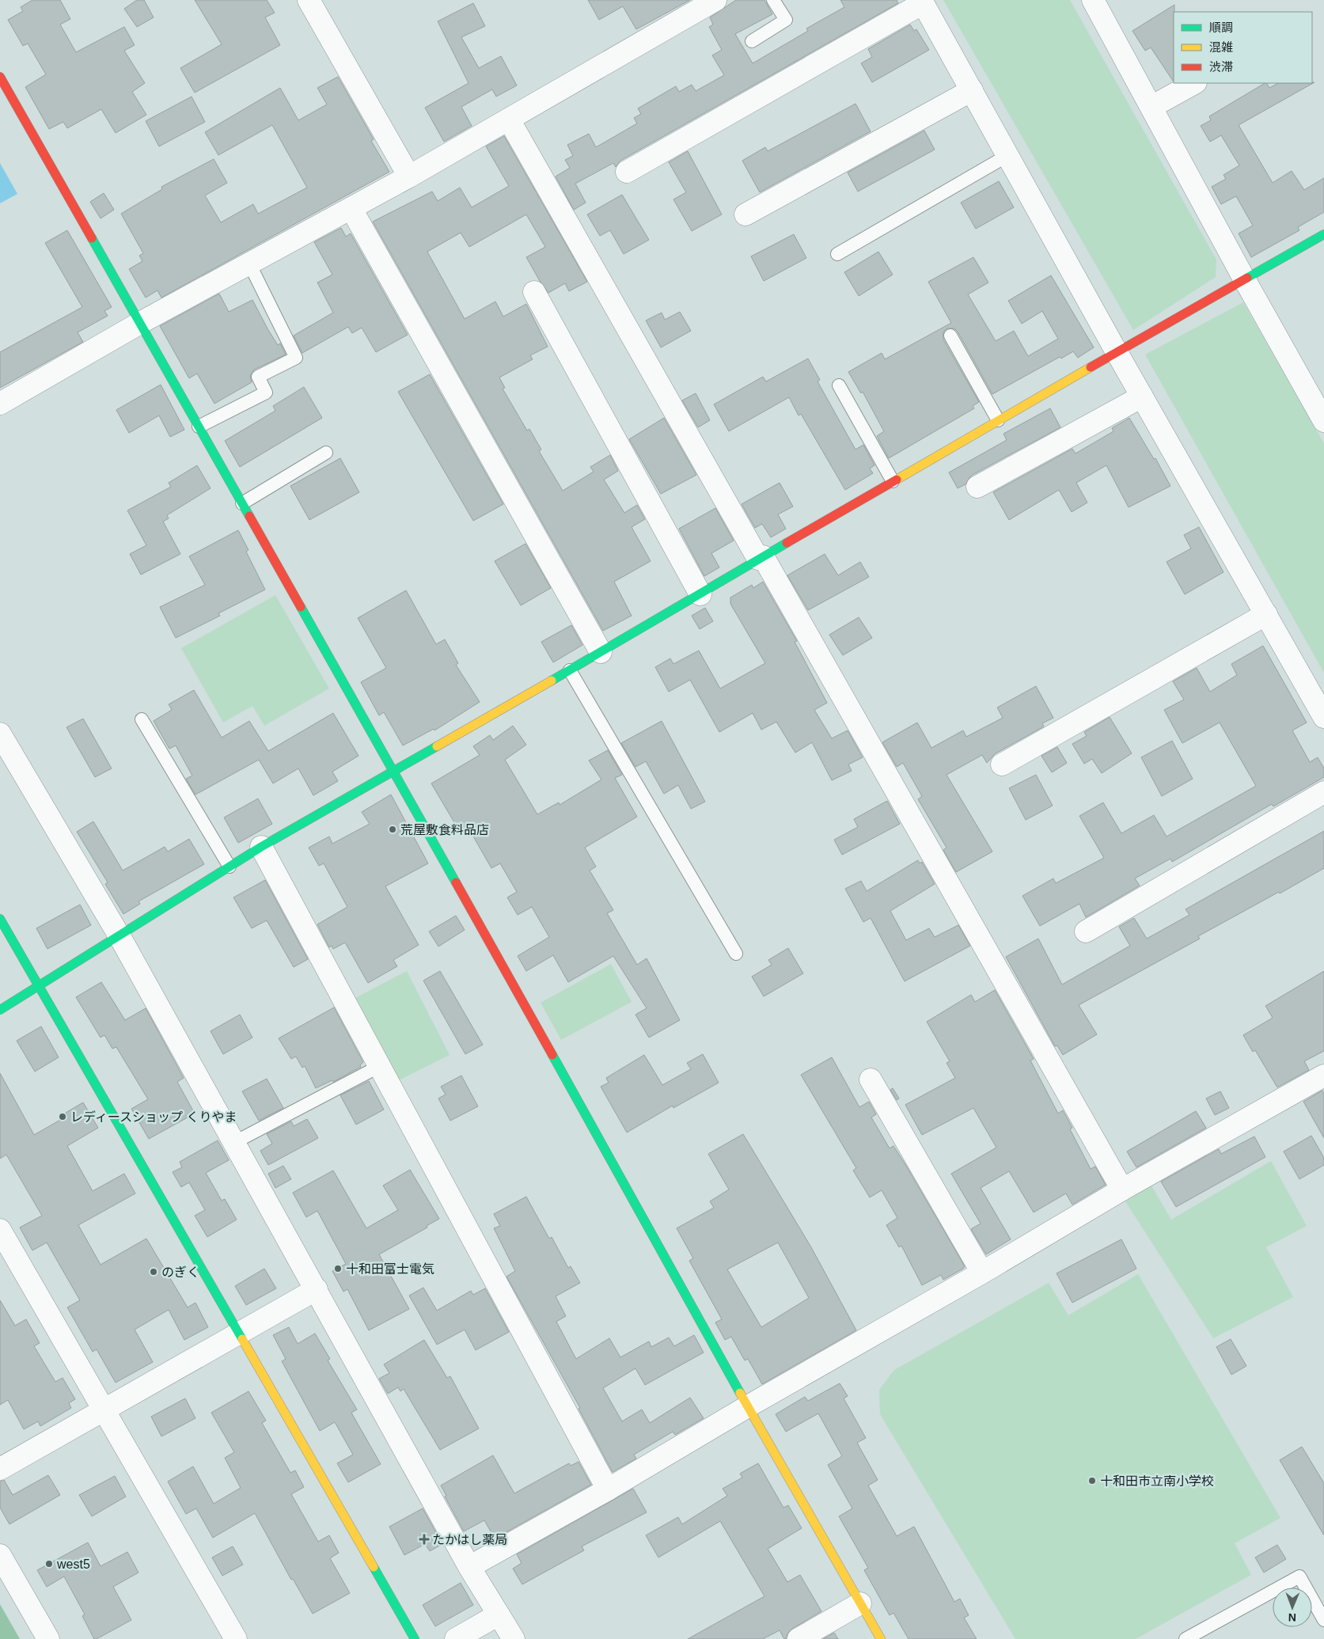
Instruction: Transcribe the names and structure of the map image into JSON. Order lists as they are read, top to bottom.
{
  "places": {
    "other": [
      "荒屋敷食料品店",
      "レディースショップ くりやま",
      "十和田富士電気",
      "のぎく",
      "十和田市立南小学校",
      "west5"
    ],
    "health": ["たかはし薬局"]
  },
  "legend": ["順調", "混雑", "渋滞"],
  "north": "bottom"
}
